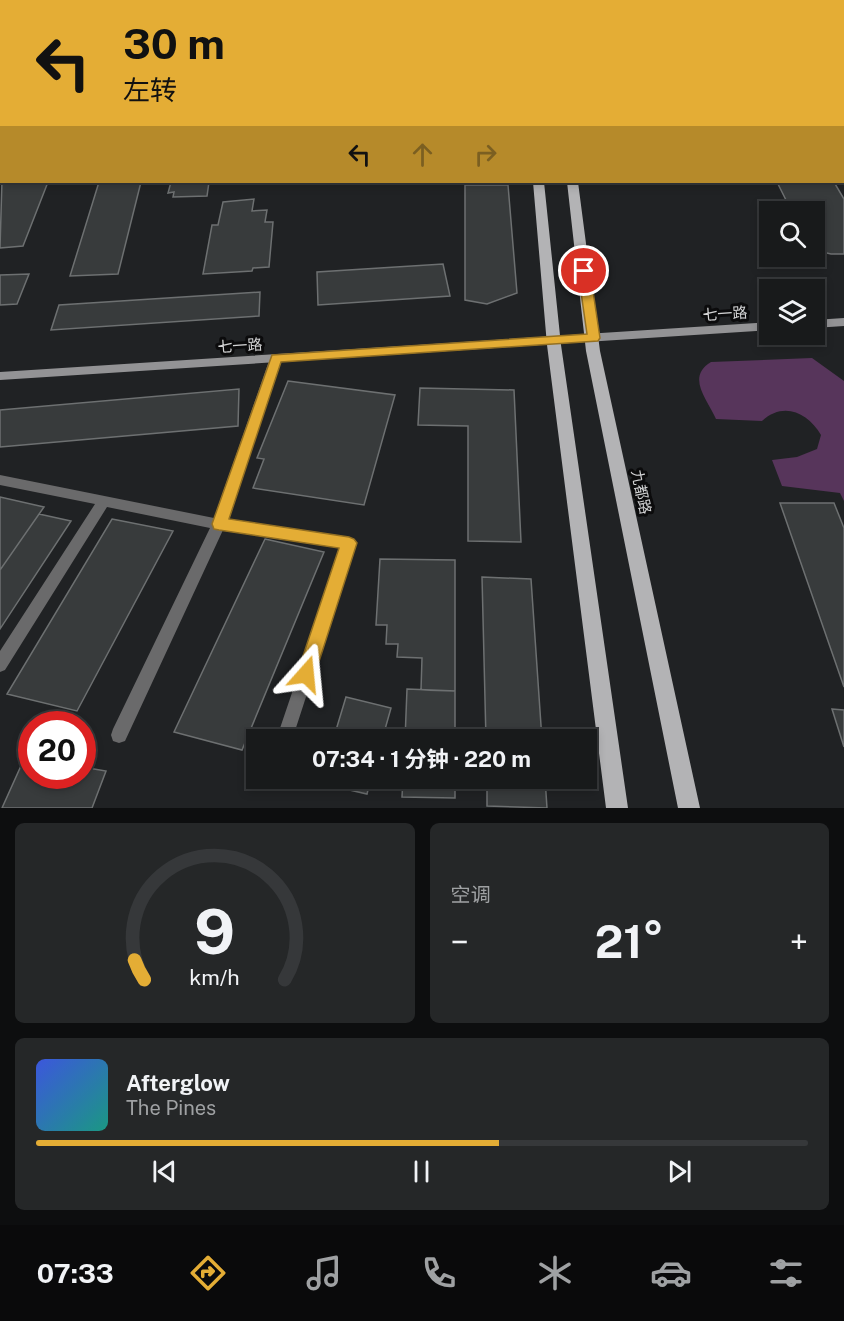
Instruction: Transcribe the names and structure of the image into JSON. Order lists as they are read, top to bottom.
{
  "streets": {
    "main road": ["九都路"],
    "street": ["七一路"]
  },
  "crossings": [
    ["七一路", "九都路"]
  ],
  "page": {
    "turn": ["30 m", "左转"],
    "limit": "20",
    "trip": "07:34 · 1 分钟 · 220 m",
    "tile": "空调",
    "heat": ["−", "21°", "+"],
    "song": ["Afterglow", "The Pines"],
    "tabs": "07:33",
    "gauge": ["9", "km/h"]
  }
}
